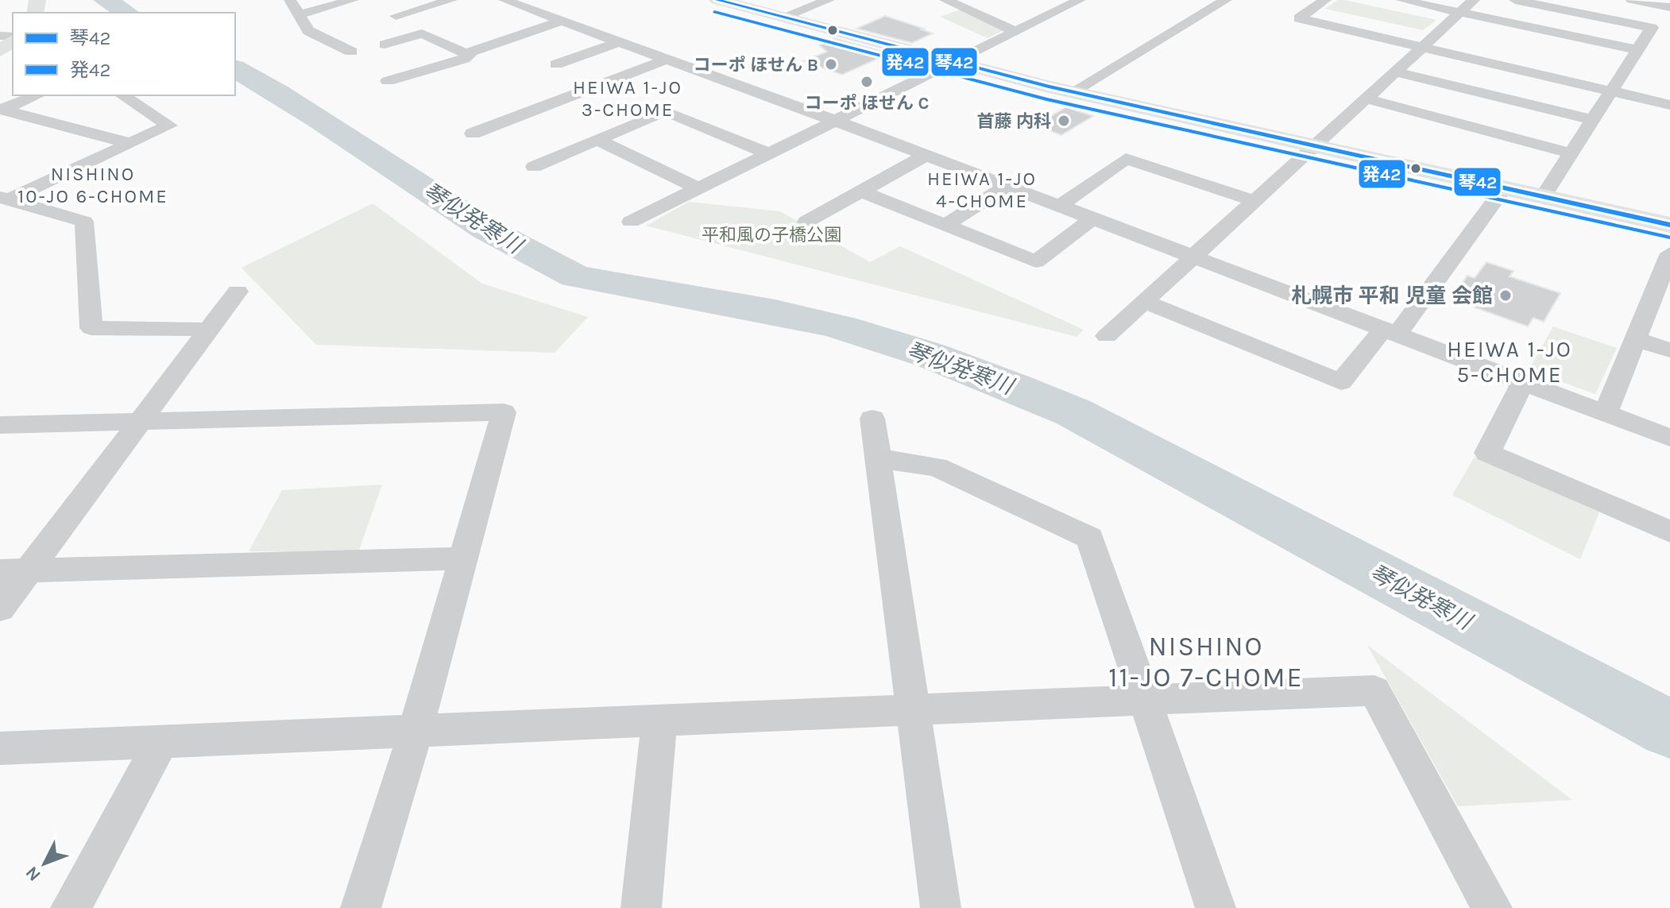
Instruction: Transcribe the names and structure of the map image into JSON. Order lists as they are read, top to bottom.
{
  "districts": [
    "HEIWA 1-JO 3-CHOME",
    "NISHINO 10-JO 6-CHOME",
    "HEIWA 1-JO 4-CHOME",
    "HEIWA 1-JO 5-CHOME",
    "NISHINO 11-JO 7-CHOME"
  ],
  "water": ["琴似発寒川"],
  "parks": ["平和風の子橋公園"],
  "places": [
    "コーポ ほせん B",
    "コーポ ほせん C",
    "首藤 内科",
    "札幌市 平和 児童 会館"
  ],
  "lines": ["transit line 琴42", "transit line 発42"],
  "legend": ["琴42", "発42"],
  "north": "bottom left"
}
